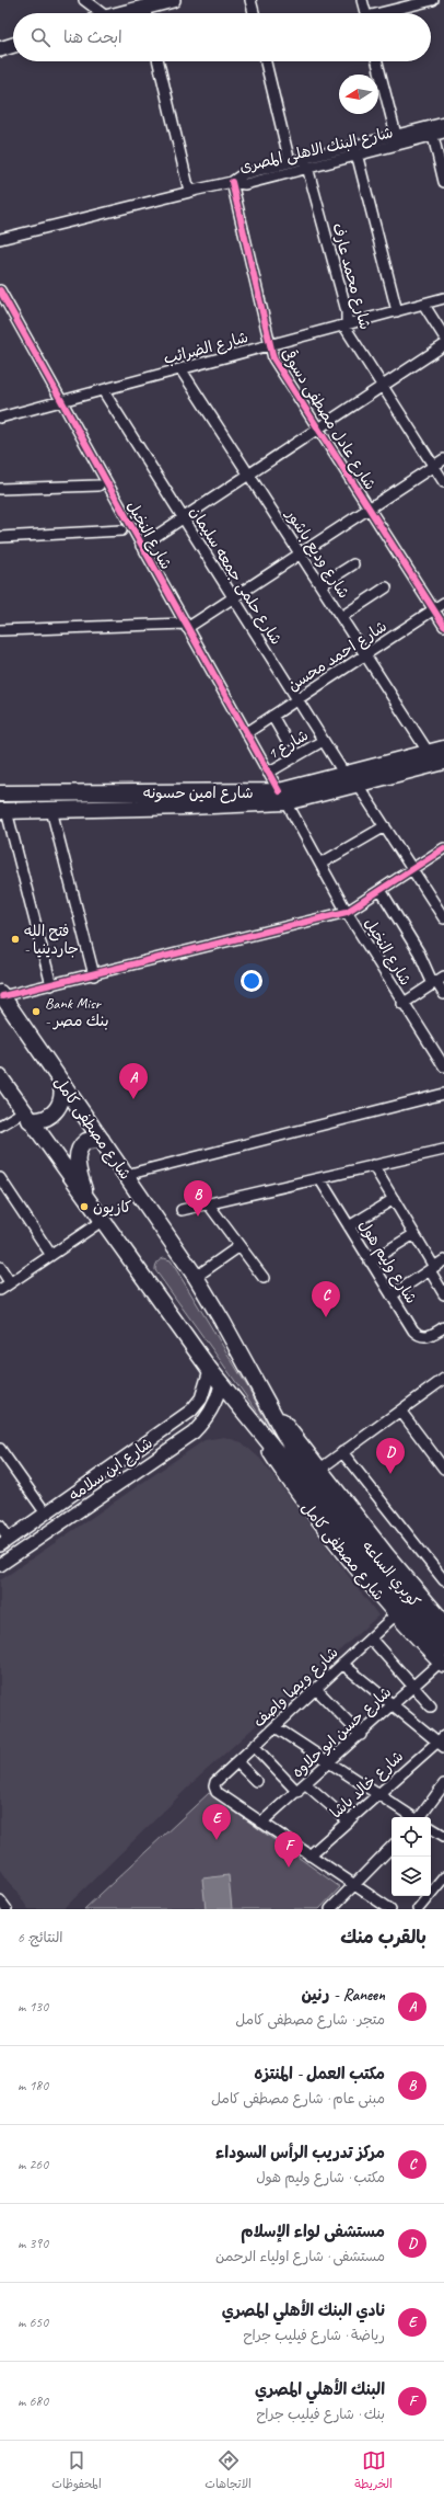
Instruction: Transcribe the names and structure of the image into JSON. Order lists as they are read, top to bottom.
{
  "streets": {
    "main road": ["شارع امين حسونه", "شارع مصطفى كامل", "كوبري الساعه"],
    "street": [
      "شارع البنك الاهلى المصرى",
      "شارع محمد عارف",
      "شارع الضرائب",
      "شارع عادل مصطفى دسوقى",
      "شارع النخيل",
      "شارع وديع باشور",
      "شارع حلمى جمعه سليمان",
      "شارع احمد محسن",
      "شارع 1",
      "شارع وليم هول",
      "شارع ابن سلامه",
      "شارع ويصا واصف",
      "شارع حسن ابو حلاوه",
      "شارع خالد باشا"
    ]
  },
  "crossings": [
    ["شارع البنك الاهلى المصرى", "شارع محمد عارف"],
    ["شارع البنك الاهلى المصرى", "شارع عادل مصطفى دسوقى"],
    ["شارع محمد عارف", "شارع الضرائب"],
    ["شارع الضرائب", "شارع عادل مصطفى دسوقى"],
    ["شارع الضرائب", "شارع النخيل"],
    ["شارع الضرائب", "شارع وديع باشور"],
    ["شارع الضرائب", "شارع حلمى جمعه سليمان"],
    ["شارع عادل مصطفى دسوقى", "شارع احمد محسن"],
    ["شارع النخيل", "شارع احمد محسن"],
    ["شارع النخيل", "شارع 1"],
    ["شارع النخيل", "شارع امين حسونه"],
    ["شارع وديع باشور", "شارع احمد محسن"],
    ["شارع وديع باشور", "شارع امين حسونه"],
    ["شارع حلمى جمعه سليمان", "شارع احمد محسن"],
    ["شارع حلمى جمعه سليمان", "شارع 1"],
    ["شارع حلمى جمعه سليمان", "شارع امين حسونه"],
    ["شارع مصطفى كامل", "شارع ابن سلامه"],
    ["شارع مصطفى كامل", "كوبري الساعه"],
    ["شارع مصطفى كامل", "شارع ويصا واصف"],
    ["شارع مصطفى كامل", "شارع حسن ابو حلاوه"],
    ["كوبري الساعه", "شارع حسن ابو حلاوه"],
    ["شارع ويصا واصف", "شارع حسن ابو حلاوه"]
  ],
  "places": ["فتح الله - جاردينيا", "Bank Misr - بنك مصر", "كازيون"],
  "north": "left",
  "page": {
    "search": "ابحث هنا",
    "pins": [
      "A",
      "B",
      "C",
      "D",
      "E",
      "F"
    ],
    "heading": ["بالقرب منك", "النتائج: 6"],
    "list": [
      {
        "mark": "A",
        "name": "Raneen - رنين",
        "note": "متجر · شارع مصطفى كامل",
        "value": "130 m"
      },
      {
        "mark": "B",
        "name": "مكتب العمل - المنتزه",
        "note": "مبنى عام · شارع مصطفى كامل",
        "value": "180 m"
      },
      {
        "mark": "C",
        "name": "مركز تدريب الرأس السوداء",
        "note": "مكتب · شارع وليم هول",
        "value": "260 m"
      },
      {
        "mark": "D",
        "name": "مستشفى لواء الإسلام",
        "note": "مستشفى · شارع اولياء الرحمن",
        "value": "390 m"
      },
      {
        "mark": "E",
        "name": "نادي البنك الأهلي المصري",
        "note": "رياضة · شارع فيليب جراح",
        "value": "650 m"
      },
      {
        "mark": "F",
        "name": "البنك الأهلي المصري",
        "note": "بنك · شارع فيليب جراح",
        "value": "680 m"
      }
    ],
    "nav": ["الخريطة", "الاتجاهات", "المحفوظات"]
  }
}
